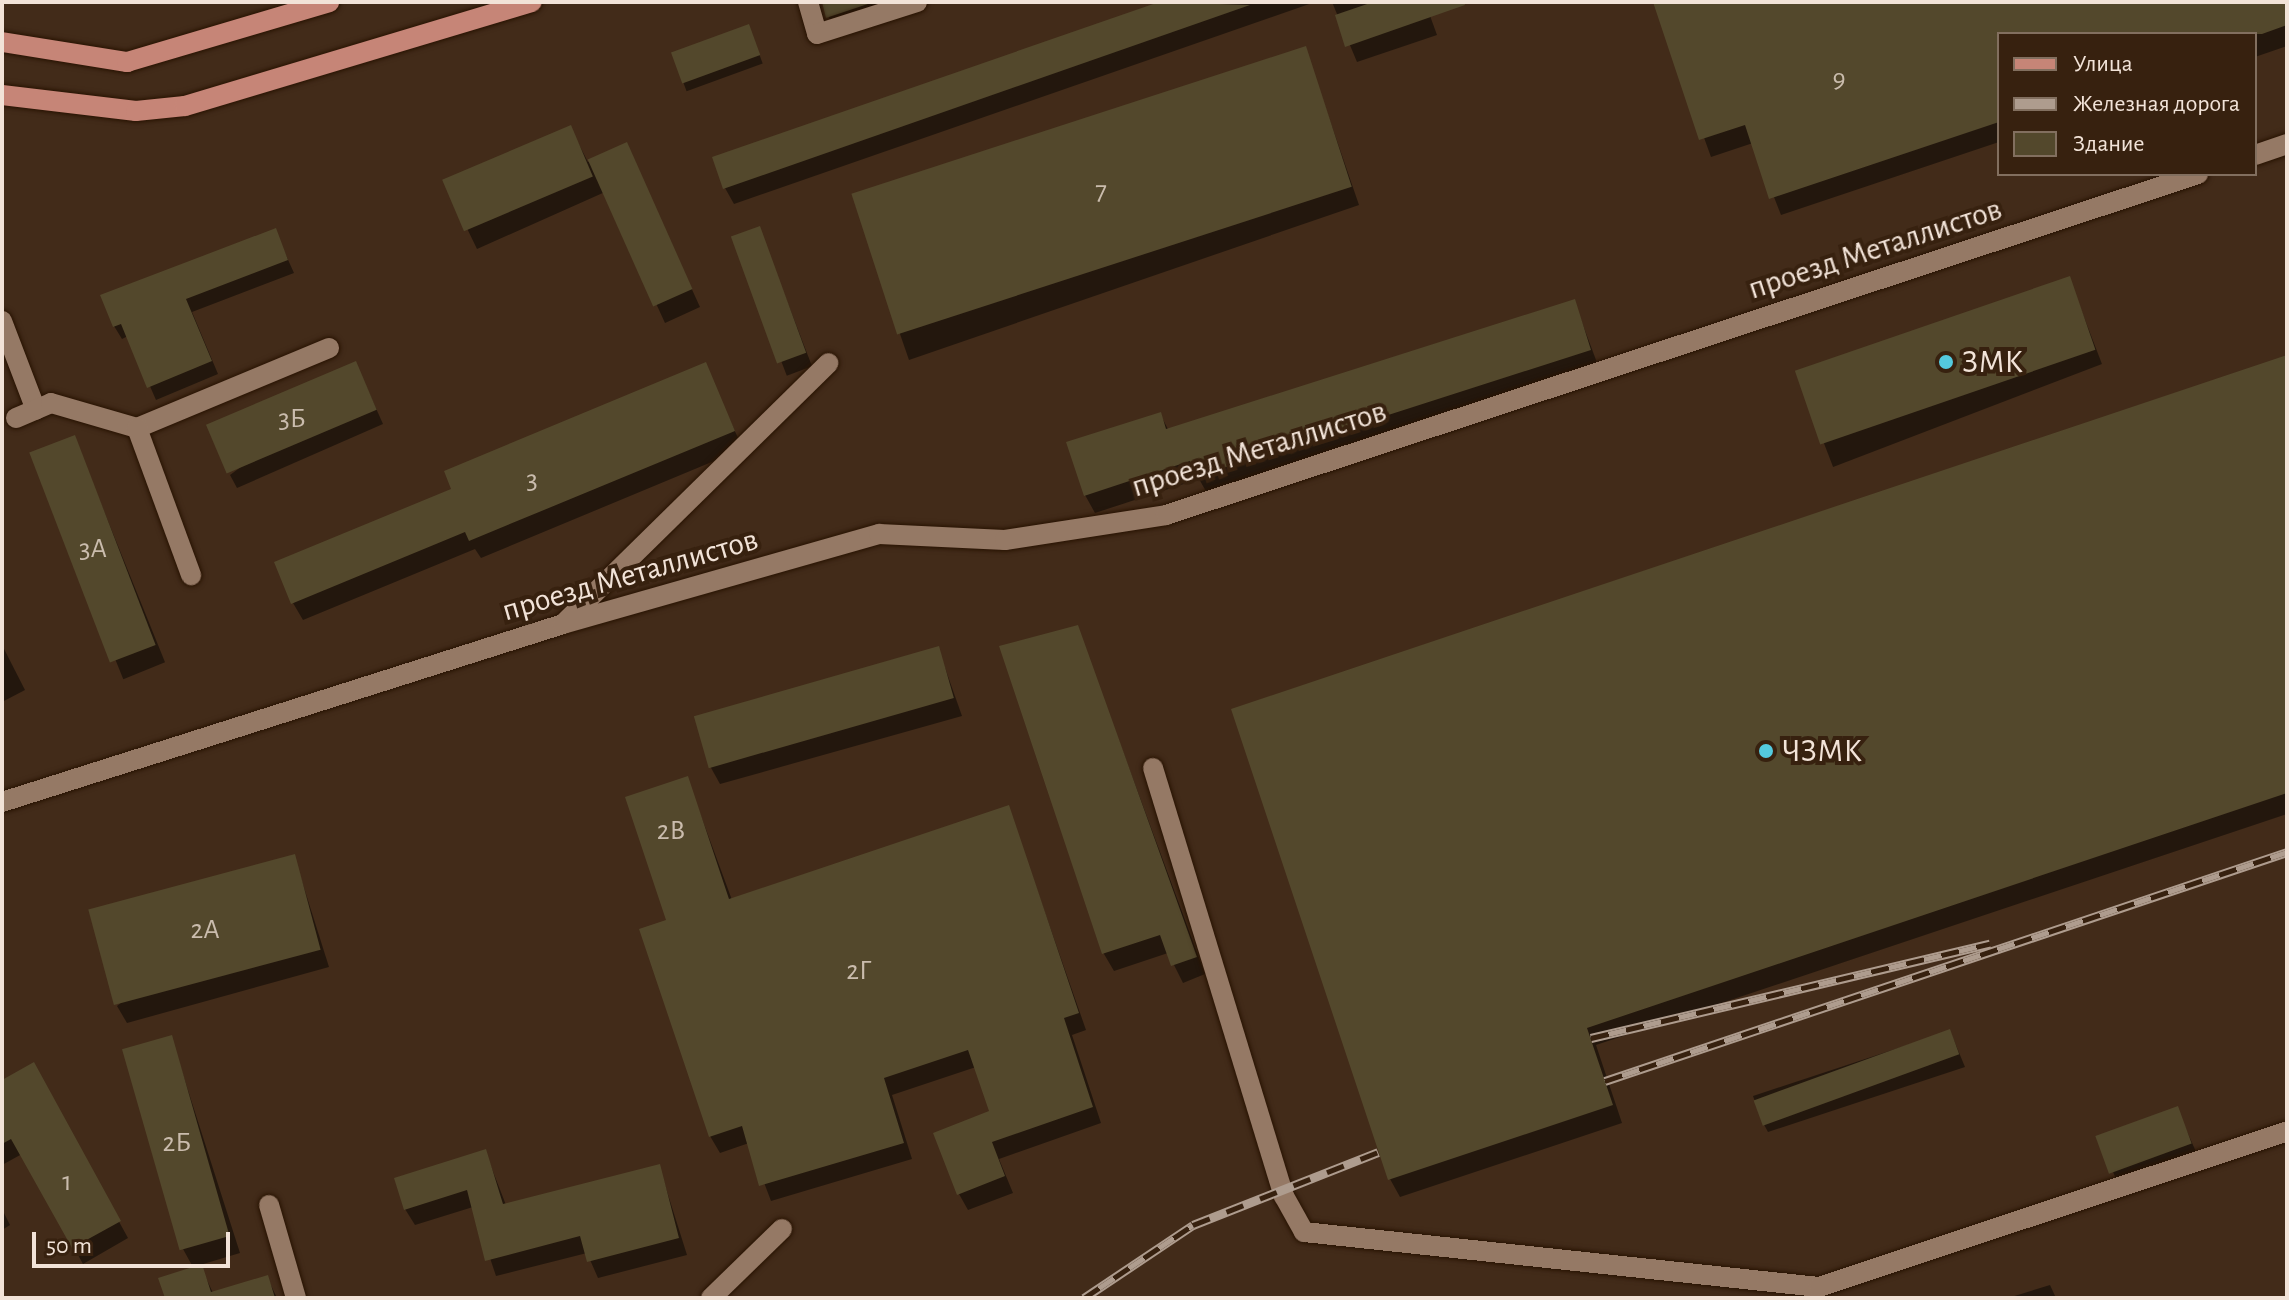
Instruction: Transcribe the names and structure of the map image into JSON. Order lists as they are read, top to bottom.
{
  "streets": {
    "street": ["проезд Металлистов"]
  },
  "places": ["ЗМК", "ЧЗМК"],
  "house_numbers": [
    "9",
    "7",
    "3Б",
    "3",
    "3А",
    "2В",
    "2А",
    "2Г",
    "2Б",
    "1"
  ],
  "legend": ["Улица", "Железная дорога", "Здание"],
  "scale_bar": "50 m"
}
